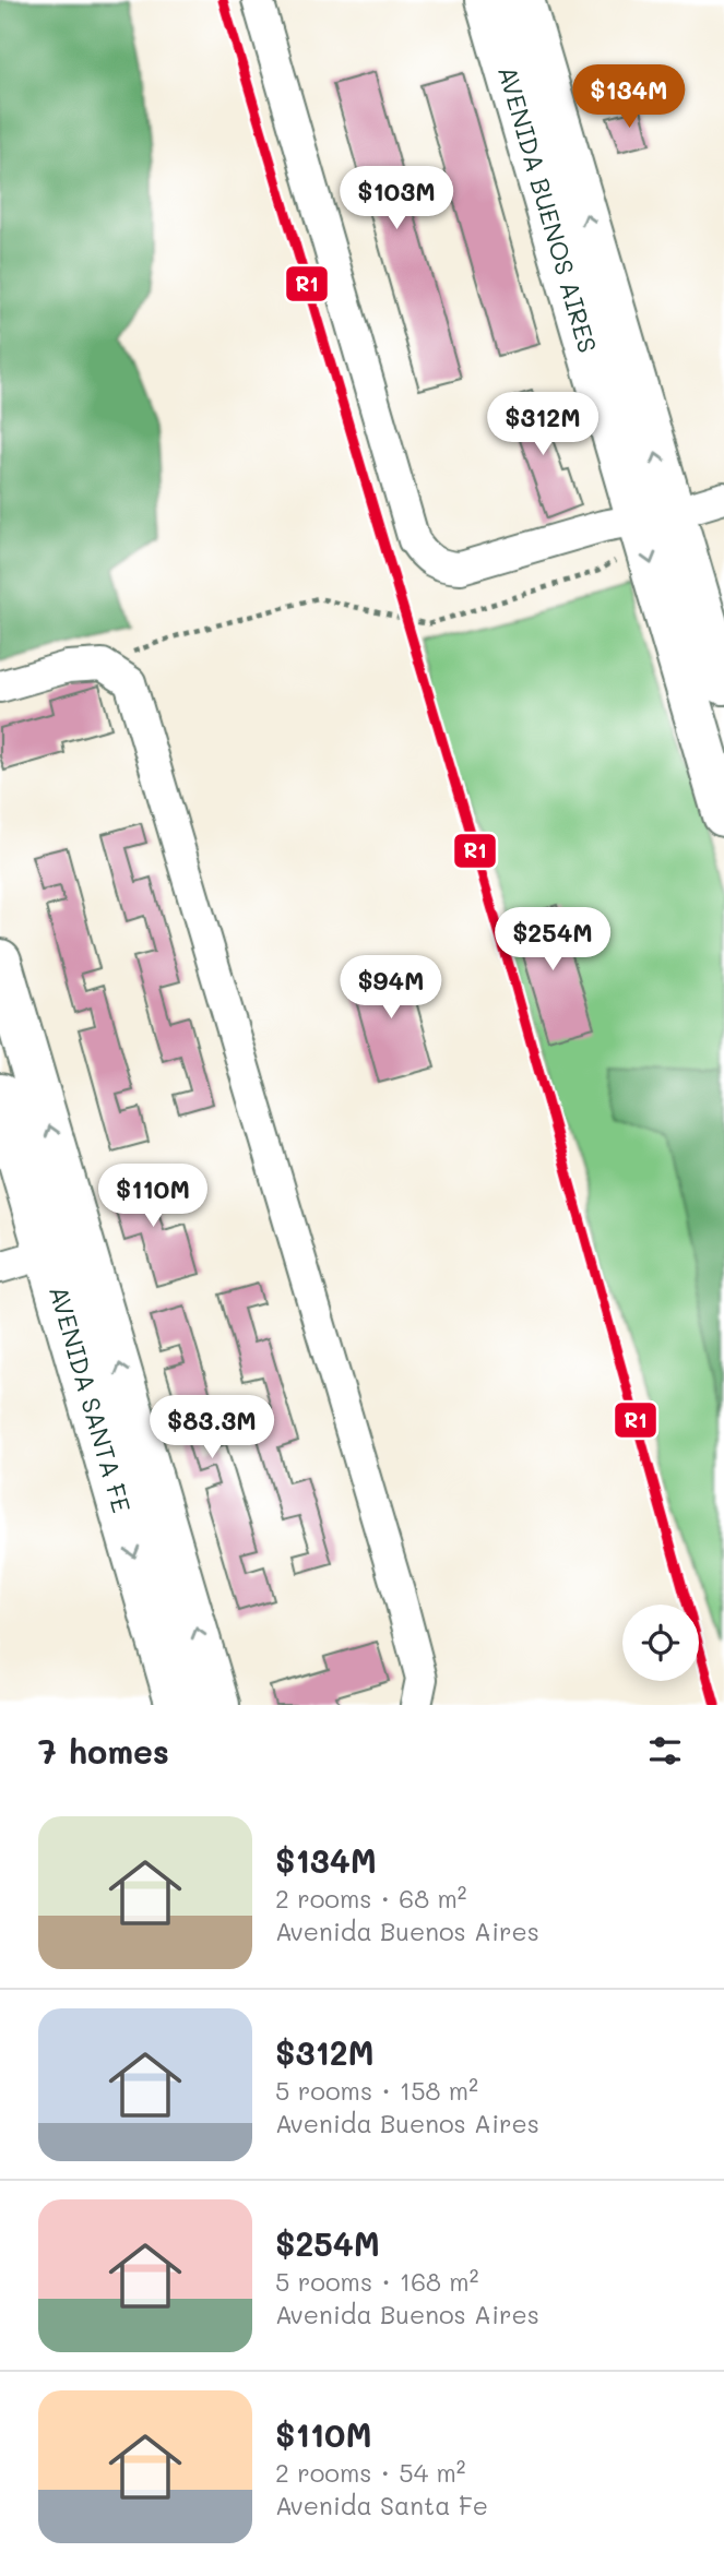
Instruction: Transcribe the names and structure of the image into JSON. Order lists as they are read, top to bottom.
{
  "streets": {
    "main road": ["AVENIDA BUENOS AIRES", "AVENIDA SANTA FE"]
  },
  "lines": ["transit line R1"],
  "page": {
    "price": [
      "$134M",
      "$103M",
      "$312M",
      "$254M",
      "$94M",
      "$110M",
      "$83.3M"
    ],
    "heading": "7 homes",
    "list": [
      {
        "name": "$134M",
        "note": "2 rooms · 68 m² · Avenida Buenos Aires"
      },
      {
        "name": "$312M",
        "note": "5 rooms · 158 m² · Avenida Buenos Aires"
      },
      {
        "name": "$254M",
        "note": "5 rooms · 168 m² · Avenida Buenos Aires"
      },
      {
        "name": "$110M",
        "note": "2 rooms · 54 m² · Avenida Santa Fe"
      }
    ]
  }
}
